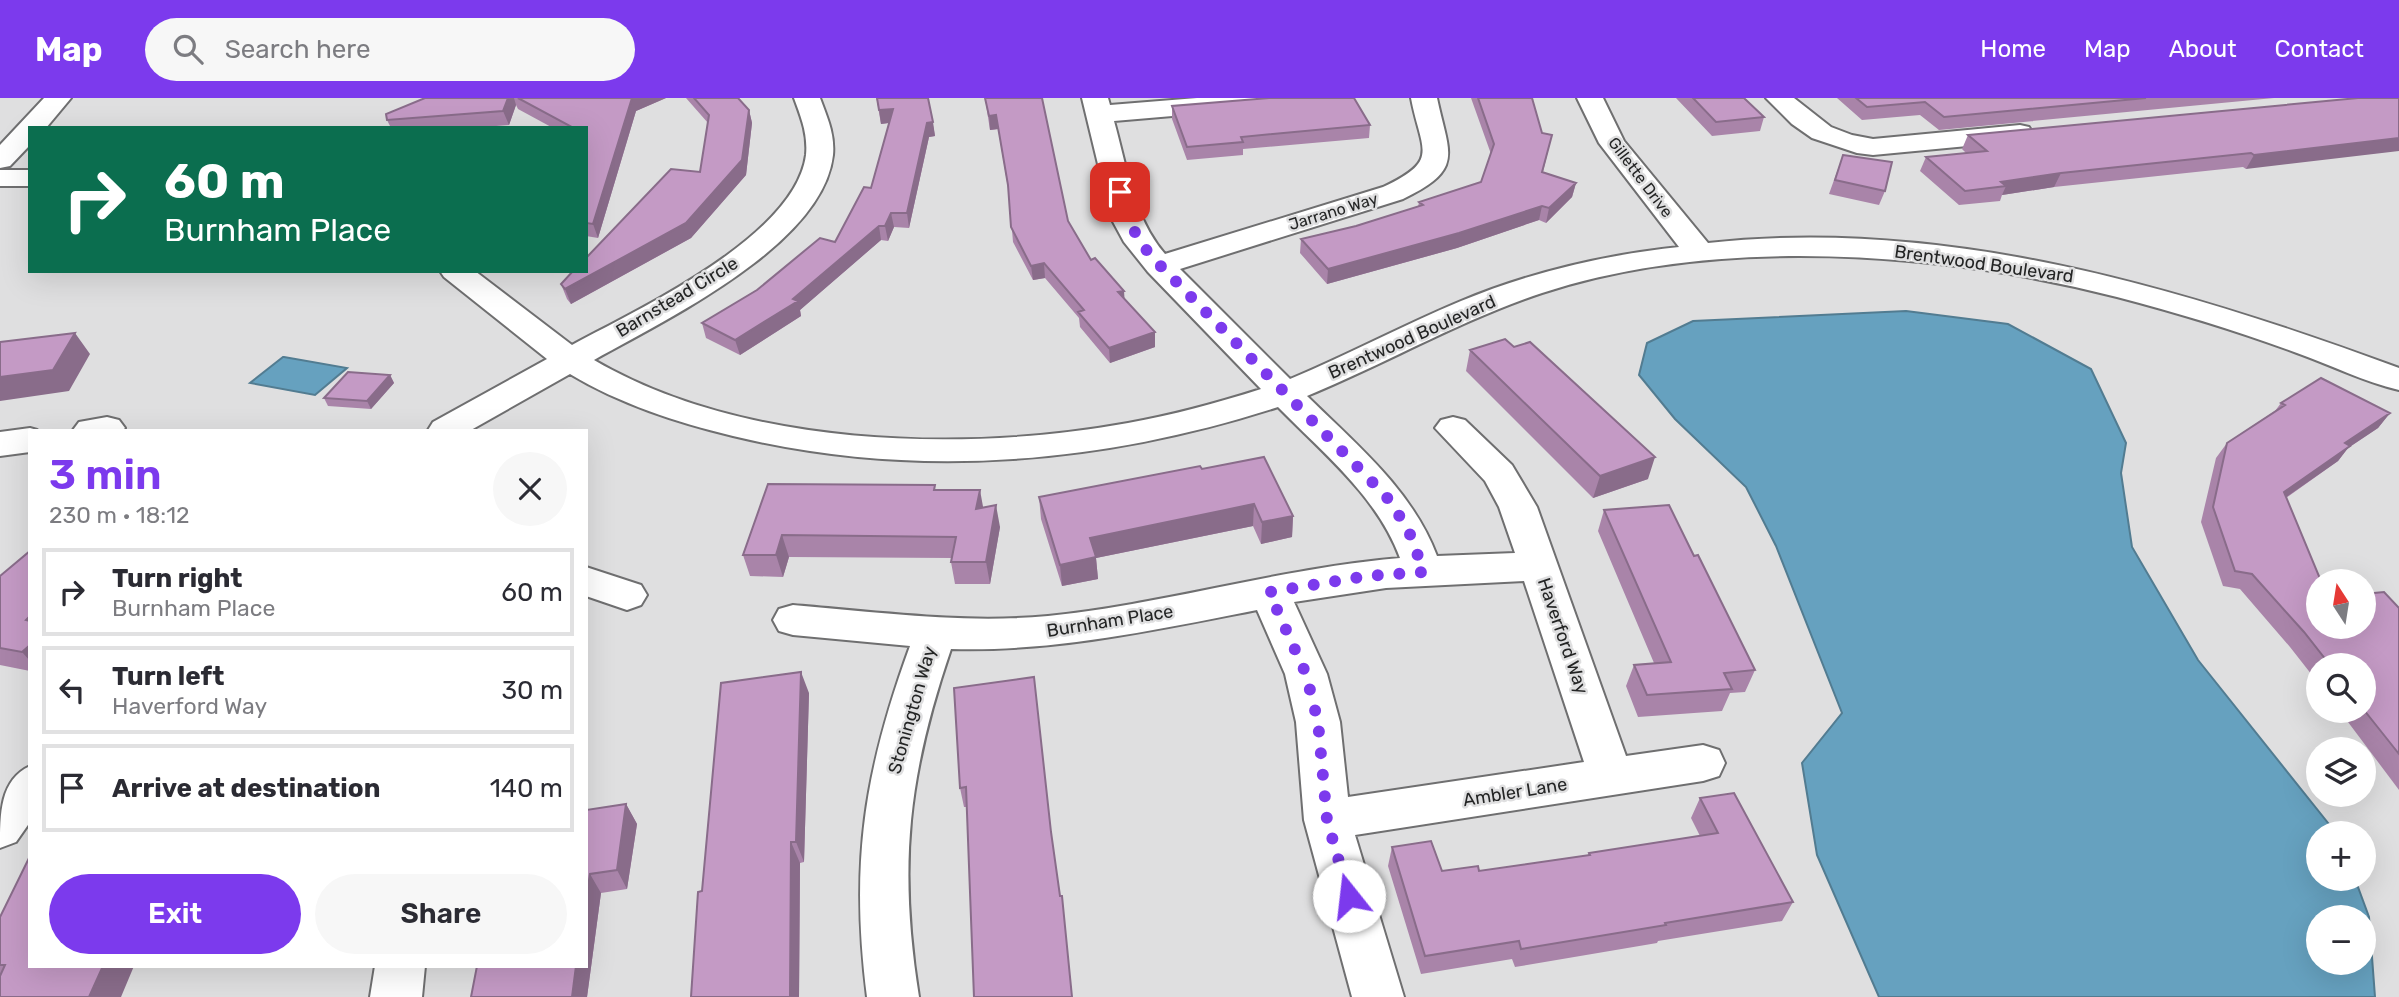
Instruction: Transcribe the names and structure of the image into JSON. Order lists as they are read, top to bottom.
{
  "streets": {
    "street": [
      "Gillette Drive",
      "Jarrano Way",
      "Brentwood Boulevard",
      "Barnstead Circle",
      "Burnham Place",
      "Haverford Way",
      "Stonington Way",
      "Ambler Lane"
    ]
  },
  "crossings": [
    ["Gillette Drive", "Brentwood Boulevard"],
    ["Brentwood Boulevard", "Barnstead Circle"],
    ["Burnham Place", "Haverford Way"],
    ["Burnham Place", "Stonington Way"],
    ["Haverford Way", "Ambler Lane"]
  ],
  "north": "top",
  "page": {
    "header": "Map",
    "search": "Search here",
    "nav": [
      "Home",
      "Map",
      "About",
      "Contact"
    ],
    "turn": ["60 m", "Burnham Place"],
    "heading": ["3 min", "230 m · 18:12"],
    "list": [
      {
        "name": "Turn right",
        "note": "Burnham Place",
        "value": "60 m"
      },
      {
        "name": "Turn left",
        "note": "Haverford Way",
        "value": "30 m"
      },
      {
        "name": "Arrive at destination",
        "value": "140 m"
      }
    ],
    "map_buttons": ["+", "−"],
    "buttons": ["Exit", "Share"]
  }
}
